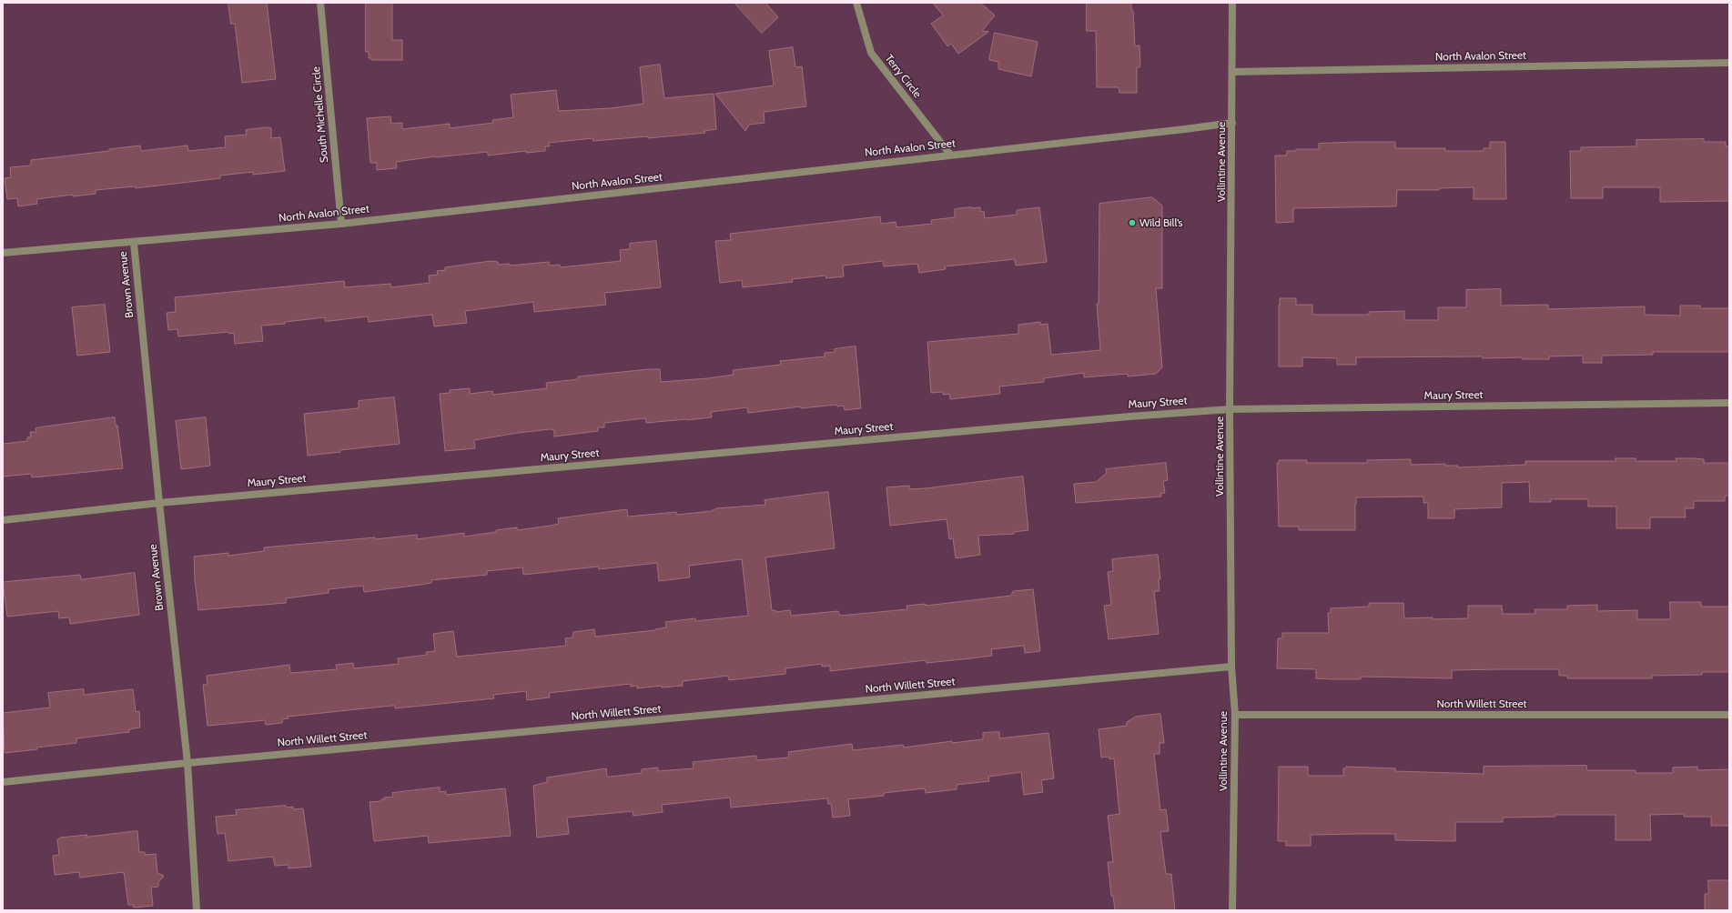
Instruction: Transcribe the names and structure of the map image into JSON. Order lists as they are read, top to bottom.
{
  "streets": {
    "street": [
      "North Avalon Street",
      "Terry Circle",
      "South Michelle Circle",
      "Vollintine Avenue",
      "Brown Avenue",
      "Maury Street",
      "North Willett Street"
    ]
  },
  "crossings": [
    ["North Avalon Street", "Terry Circle"],
    ["North Avalon Street", "South Michelle Circle"],
    ["North Avalon Street", "Vollintine Avenue"],
    ["North Avalon Street", "Brown Avenue"],
    ["Vollintine Avenue", "Maury Street"],
    ["Vollintine Avenue", "North Willett Street"],
    ["Brown Avenue", "Maury Street"],
    ["Brown Avenue", "North Willett Street"]
  ],
  "places": ["Wild Bill’s"]
}
